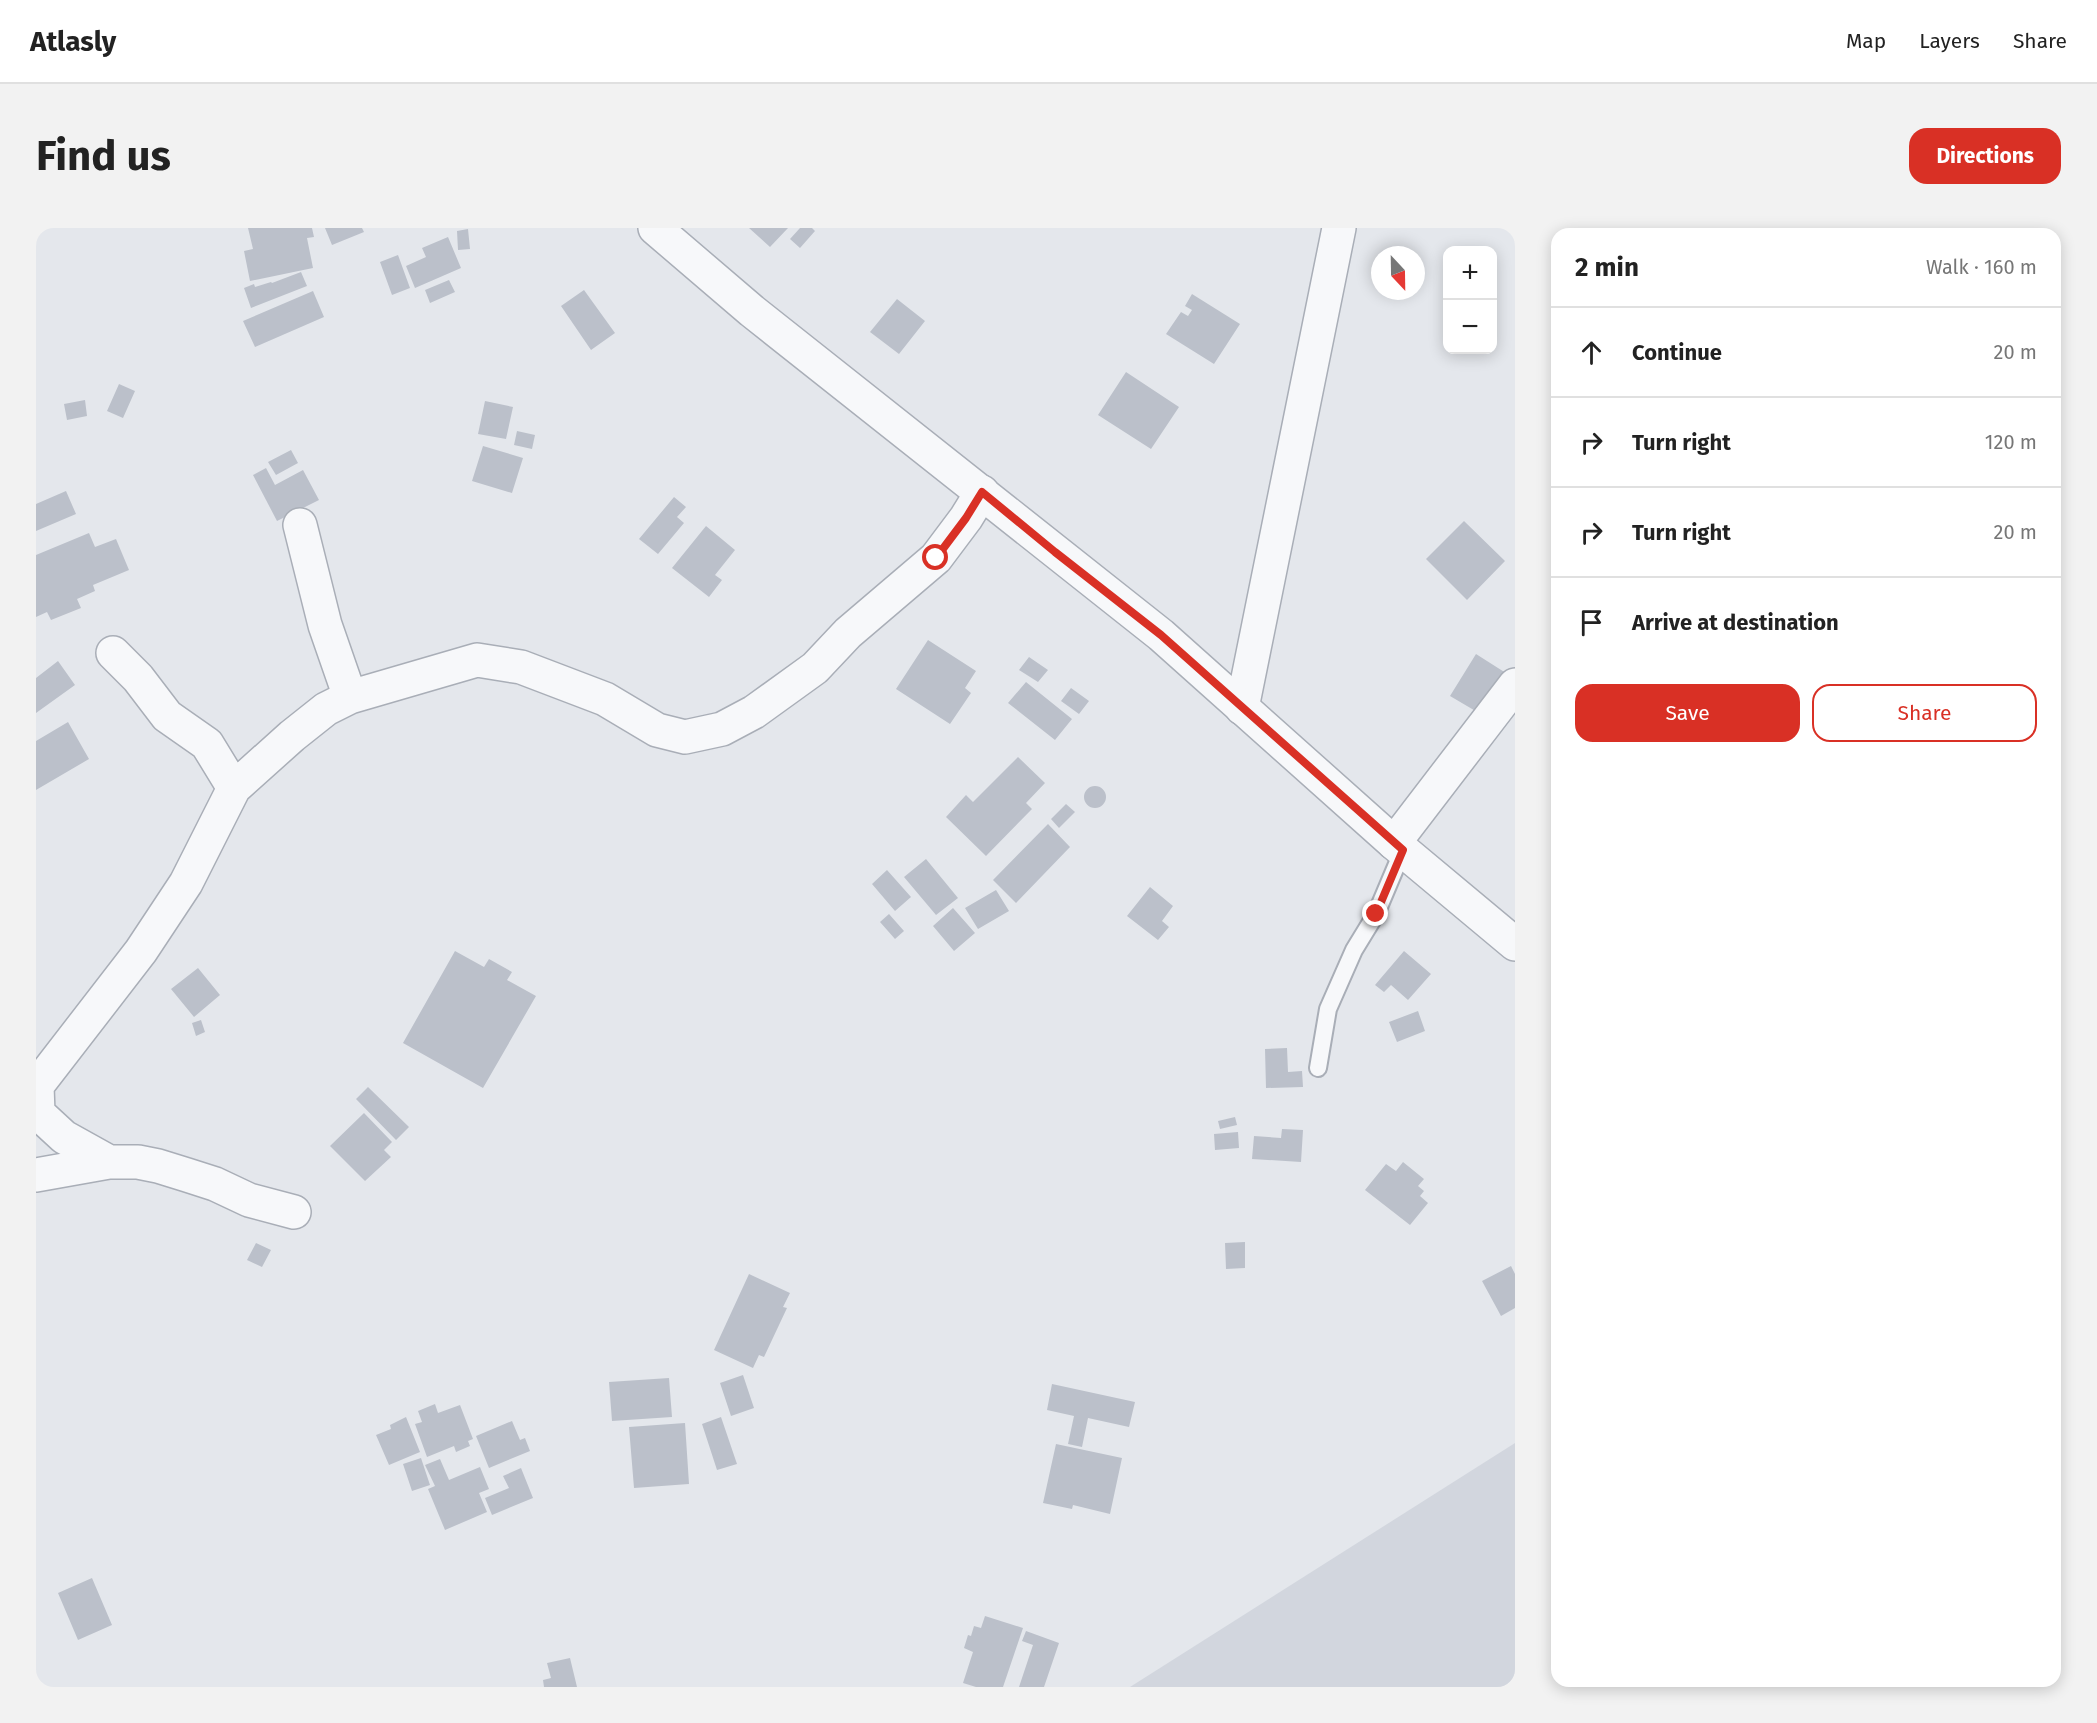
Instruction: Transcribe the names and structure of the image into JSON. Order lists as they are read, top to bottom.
{
  "north": "bottom",
  "page": {
    "header": "Atlasly",
    "nav": ["Map", "Layers", "Share"],
    "buttons": [
      "Directions",
      ["Save", "Share"]
    ],
    "title": "Find us",
    "heading": ["2 min", "Walk · 160 m"],
    "map_buttons": ["+", "−"],
    "list": [
      ["Continue", "20 m"],
      ["Turn right", "120 m"],
      ["Turn right", "20 m"],
      "Arrive at destination"
    ]
  }
}
